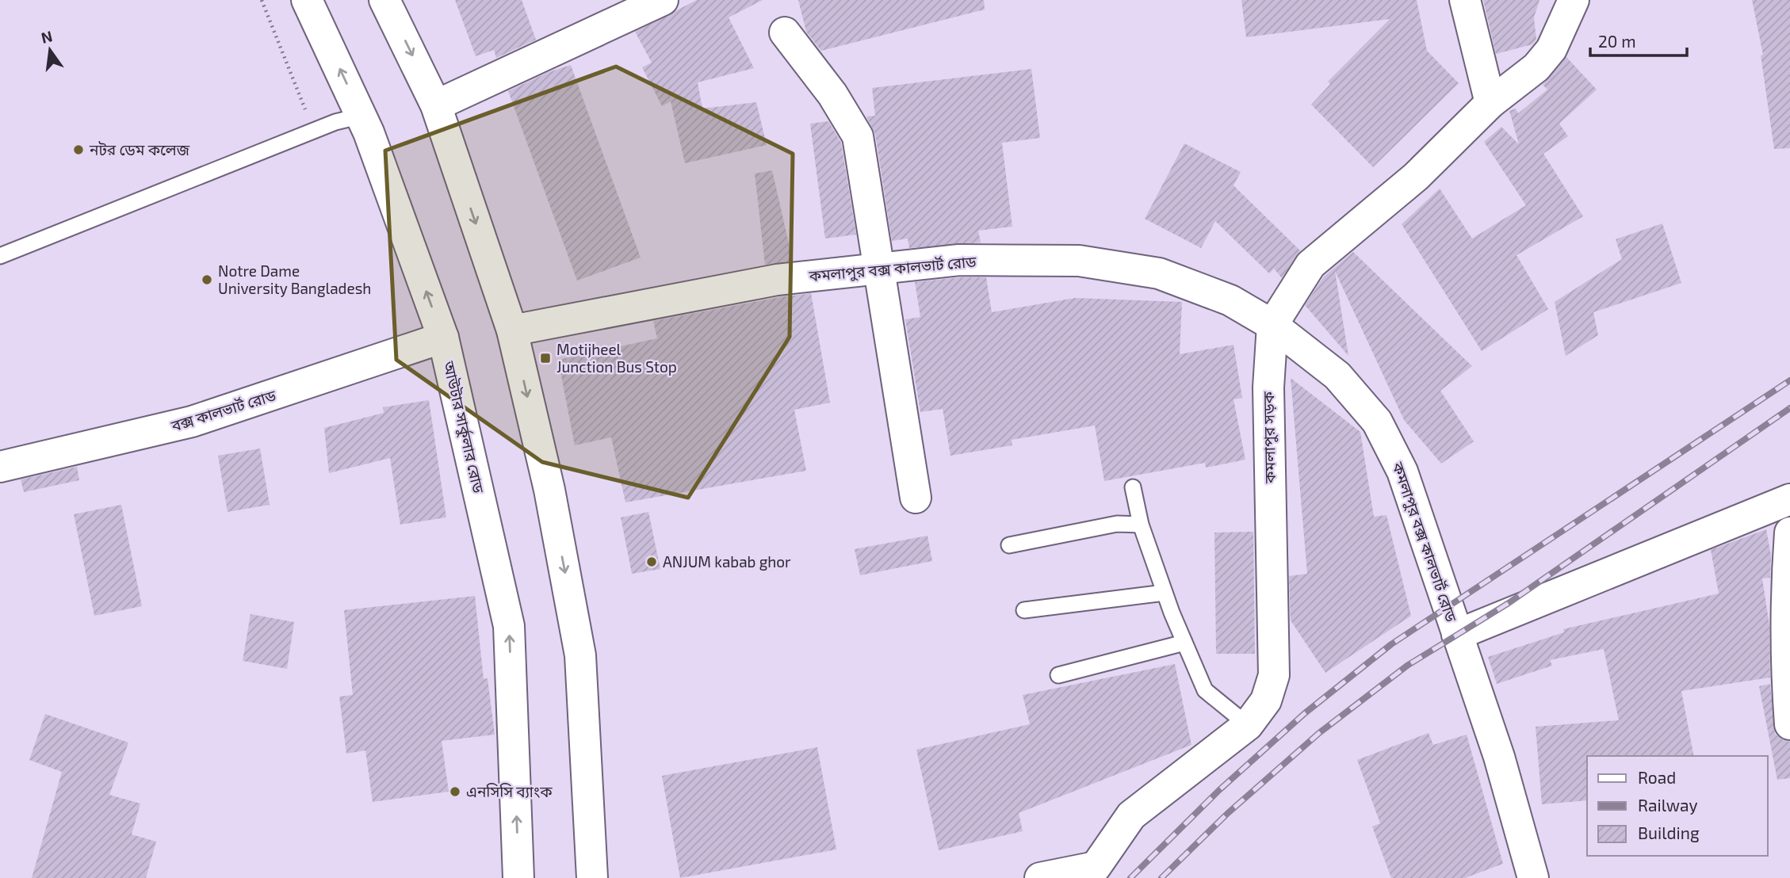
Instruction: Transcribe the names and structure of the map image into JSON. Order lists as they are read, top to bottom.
{
  "streets": {
    "street": [
      "কমলাপুর বক্স কালভার্ট রোড",
      "বক্স কালভার্ট রোড",
      "আউটার সার্কুলার রোড",
      "কমলাপুর সড়ক"
    ]
  },
  "crossings": [
    ["কমলাপুর বক্স কালভার্ট রোড", "কমলাপুর সড়ক"],
    ["বক্স কালভার্ট রোড", "আউটার সার্কুলার রোড"]
  ],
  "places": {
    "other": [
      "নটর ডেম কলেজ",
      "Notre Dame University Bangladesh",
      "ANJUM kabab ghor",
      "এনসিসি ব্যাংক"
    ],
    "transit": ["Motijheel Junction Bus Stop"]
  },
  "legend": ["Road", "Railway", "Building"],
  "scale_bar": "20 m",
  "north": "top"
}
